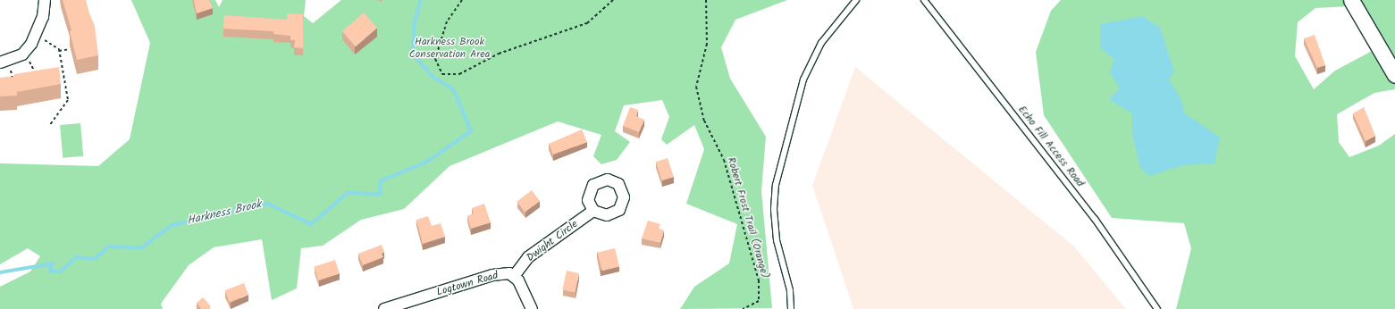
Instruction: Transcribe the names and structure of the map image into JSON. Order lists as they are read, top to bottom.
{
  "streets": {
    "street": ["Dwight Circle", "Logtown Road"],
    "lane": ["Echo Fill Access Road"],
    "path": ["Robert Frost Trail (Orange)"]
  },
  "crossings": [
    ["Dwight Circle", "Logtown Road"]
  ],
  "water": ["Harkness Brook"],
  "parks": ["Harkness Brook Conservation Area"]
}
